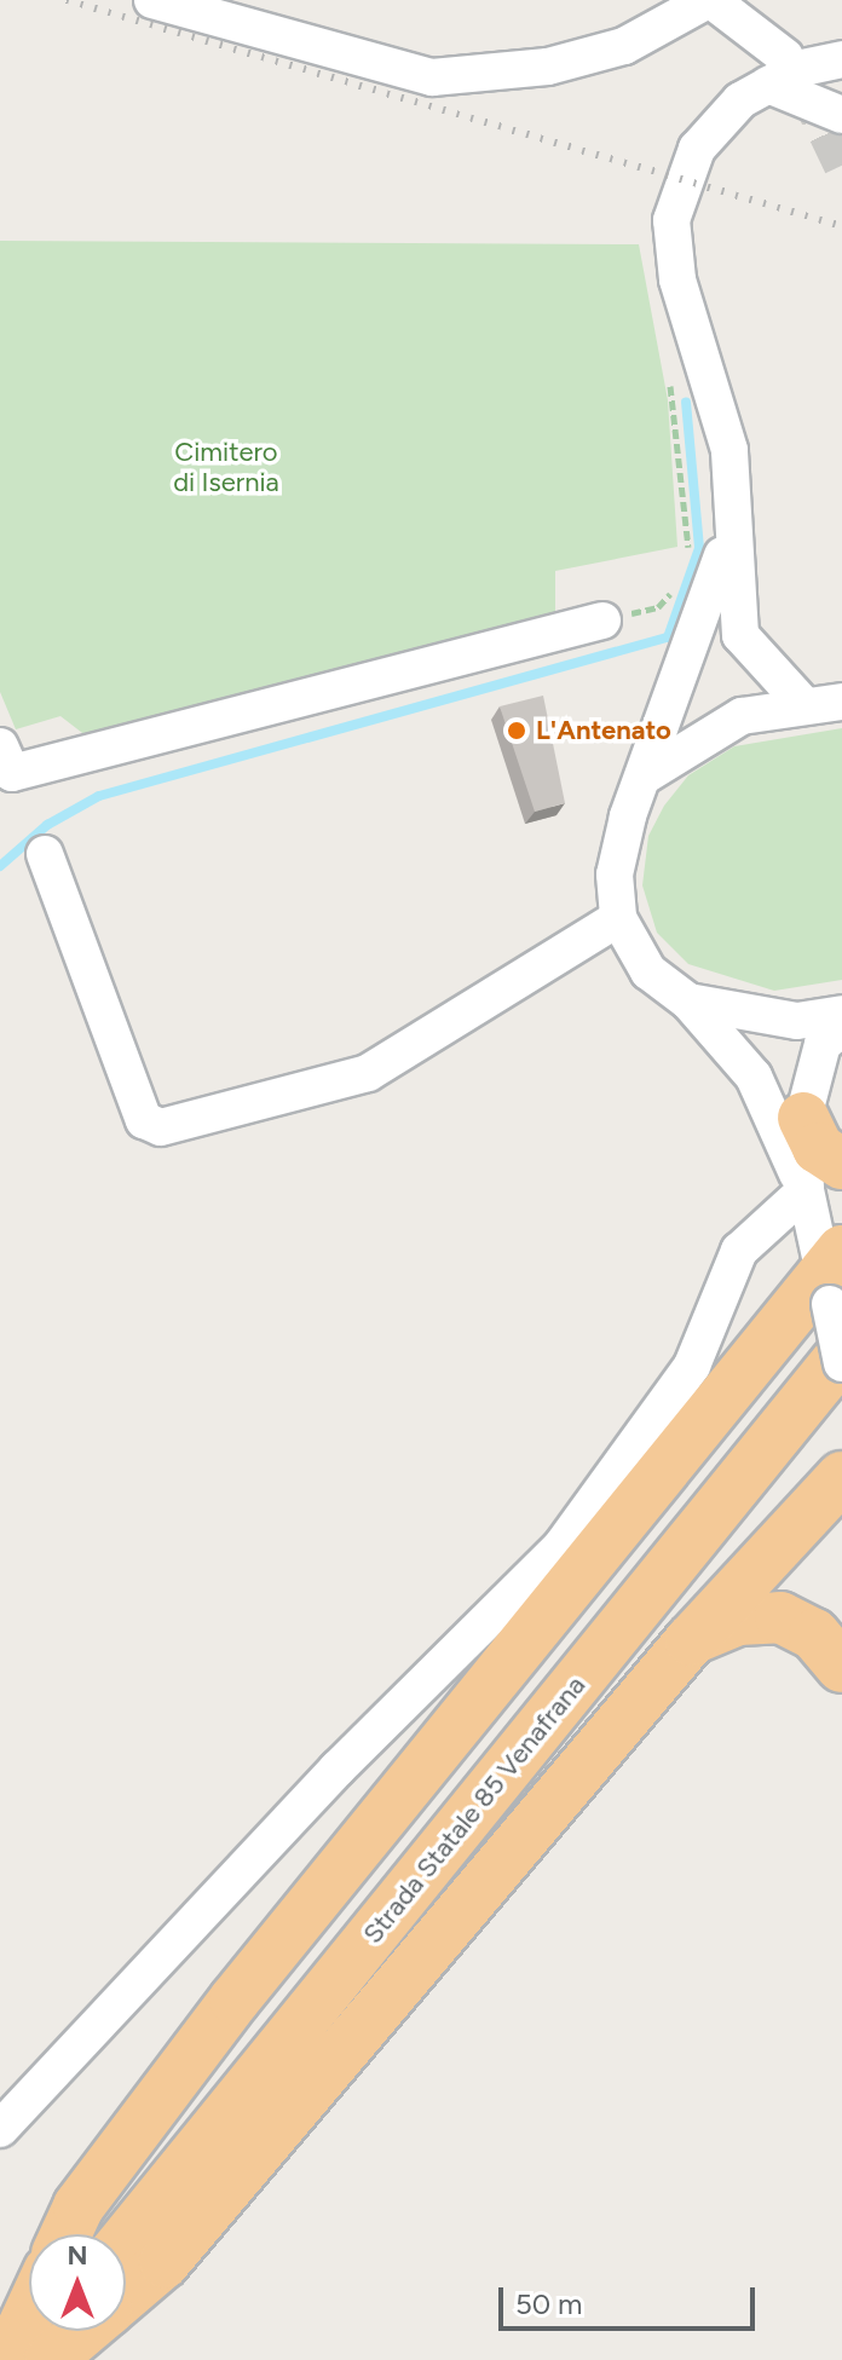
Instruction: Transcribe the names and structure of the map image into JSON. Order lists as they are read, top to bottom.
{
  "streets": {
    "highway": ["Strada Statale 85 Venafrana"]
  },
  "parks": ["Cimitero di Isernia"],
  "places": ["L'Antenato"],
  "scale_bar": "50 m",
  "north": "top"
}
